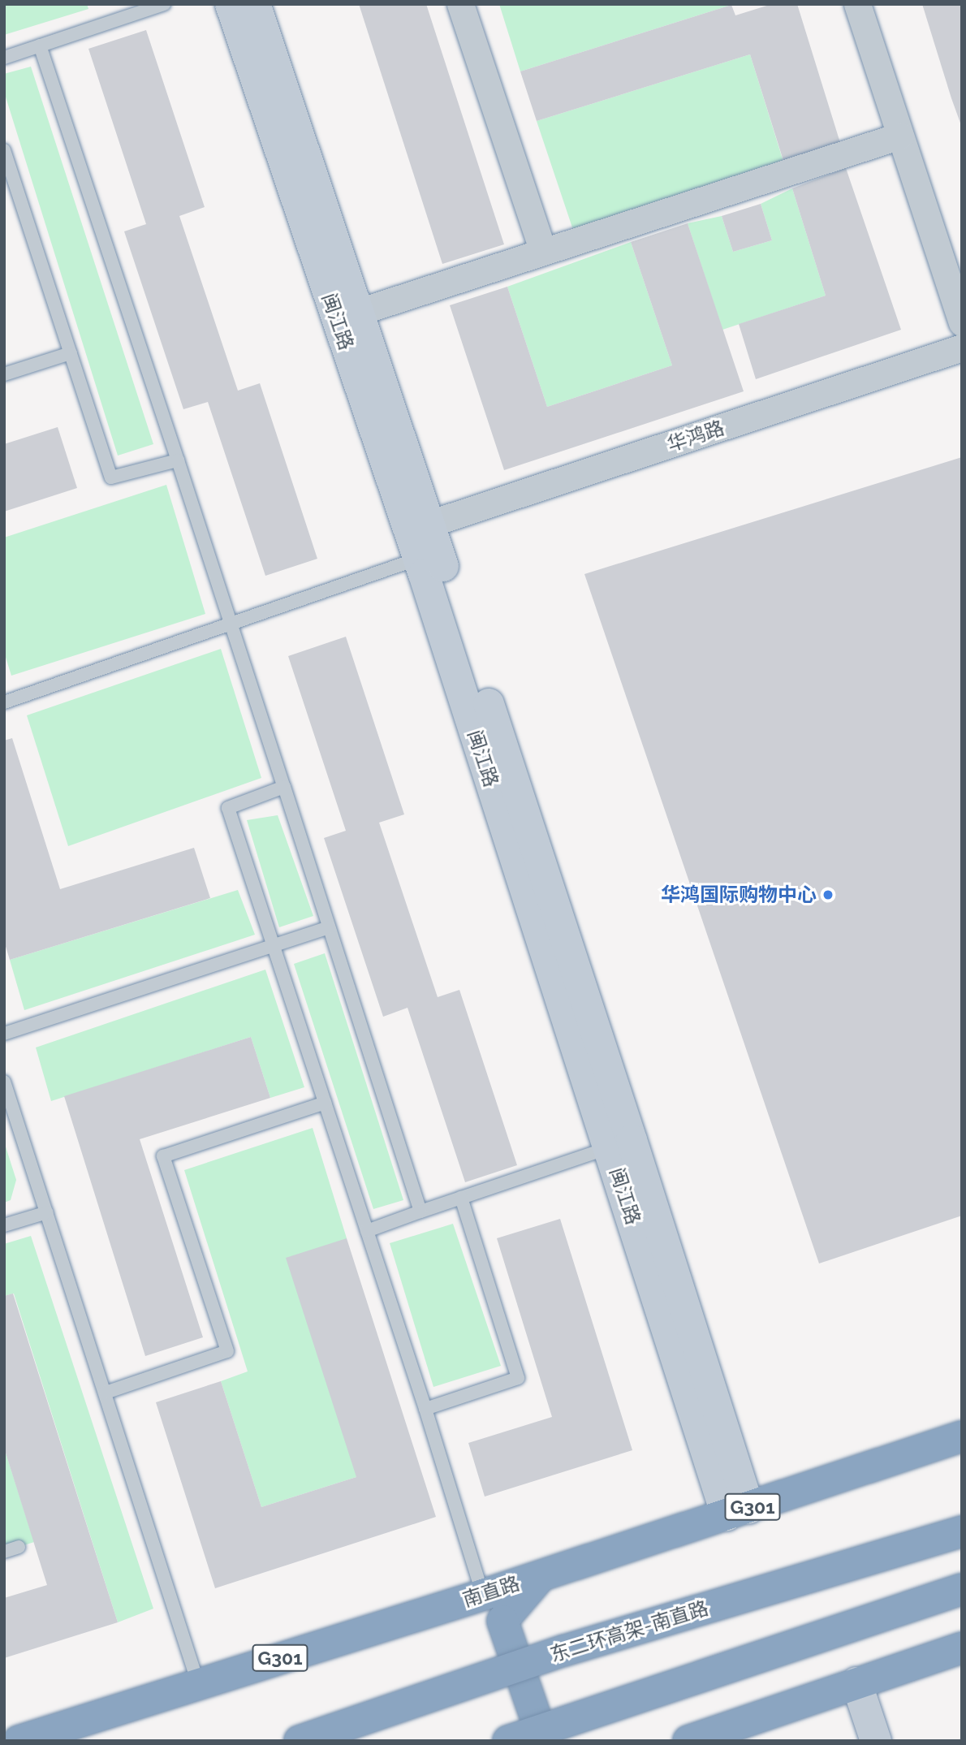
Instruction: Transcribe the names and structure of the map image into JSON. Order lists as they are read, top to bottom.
{
  "streets": {
    "highway": ["G301", "南直路", "东二环高架-南直路"],
    "main road": ["闽江路"],
    "street": ["华鸿路"]
  },
  "crossings": [
    ["闽江路", "华鸿路"],
    ["闽江路", "南直路"]
  ],
  "places": ["华鸿国际购物中心"]
}
